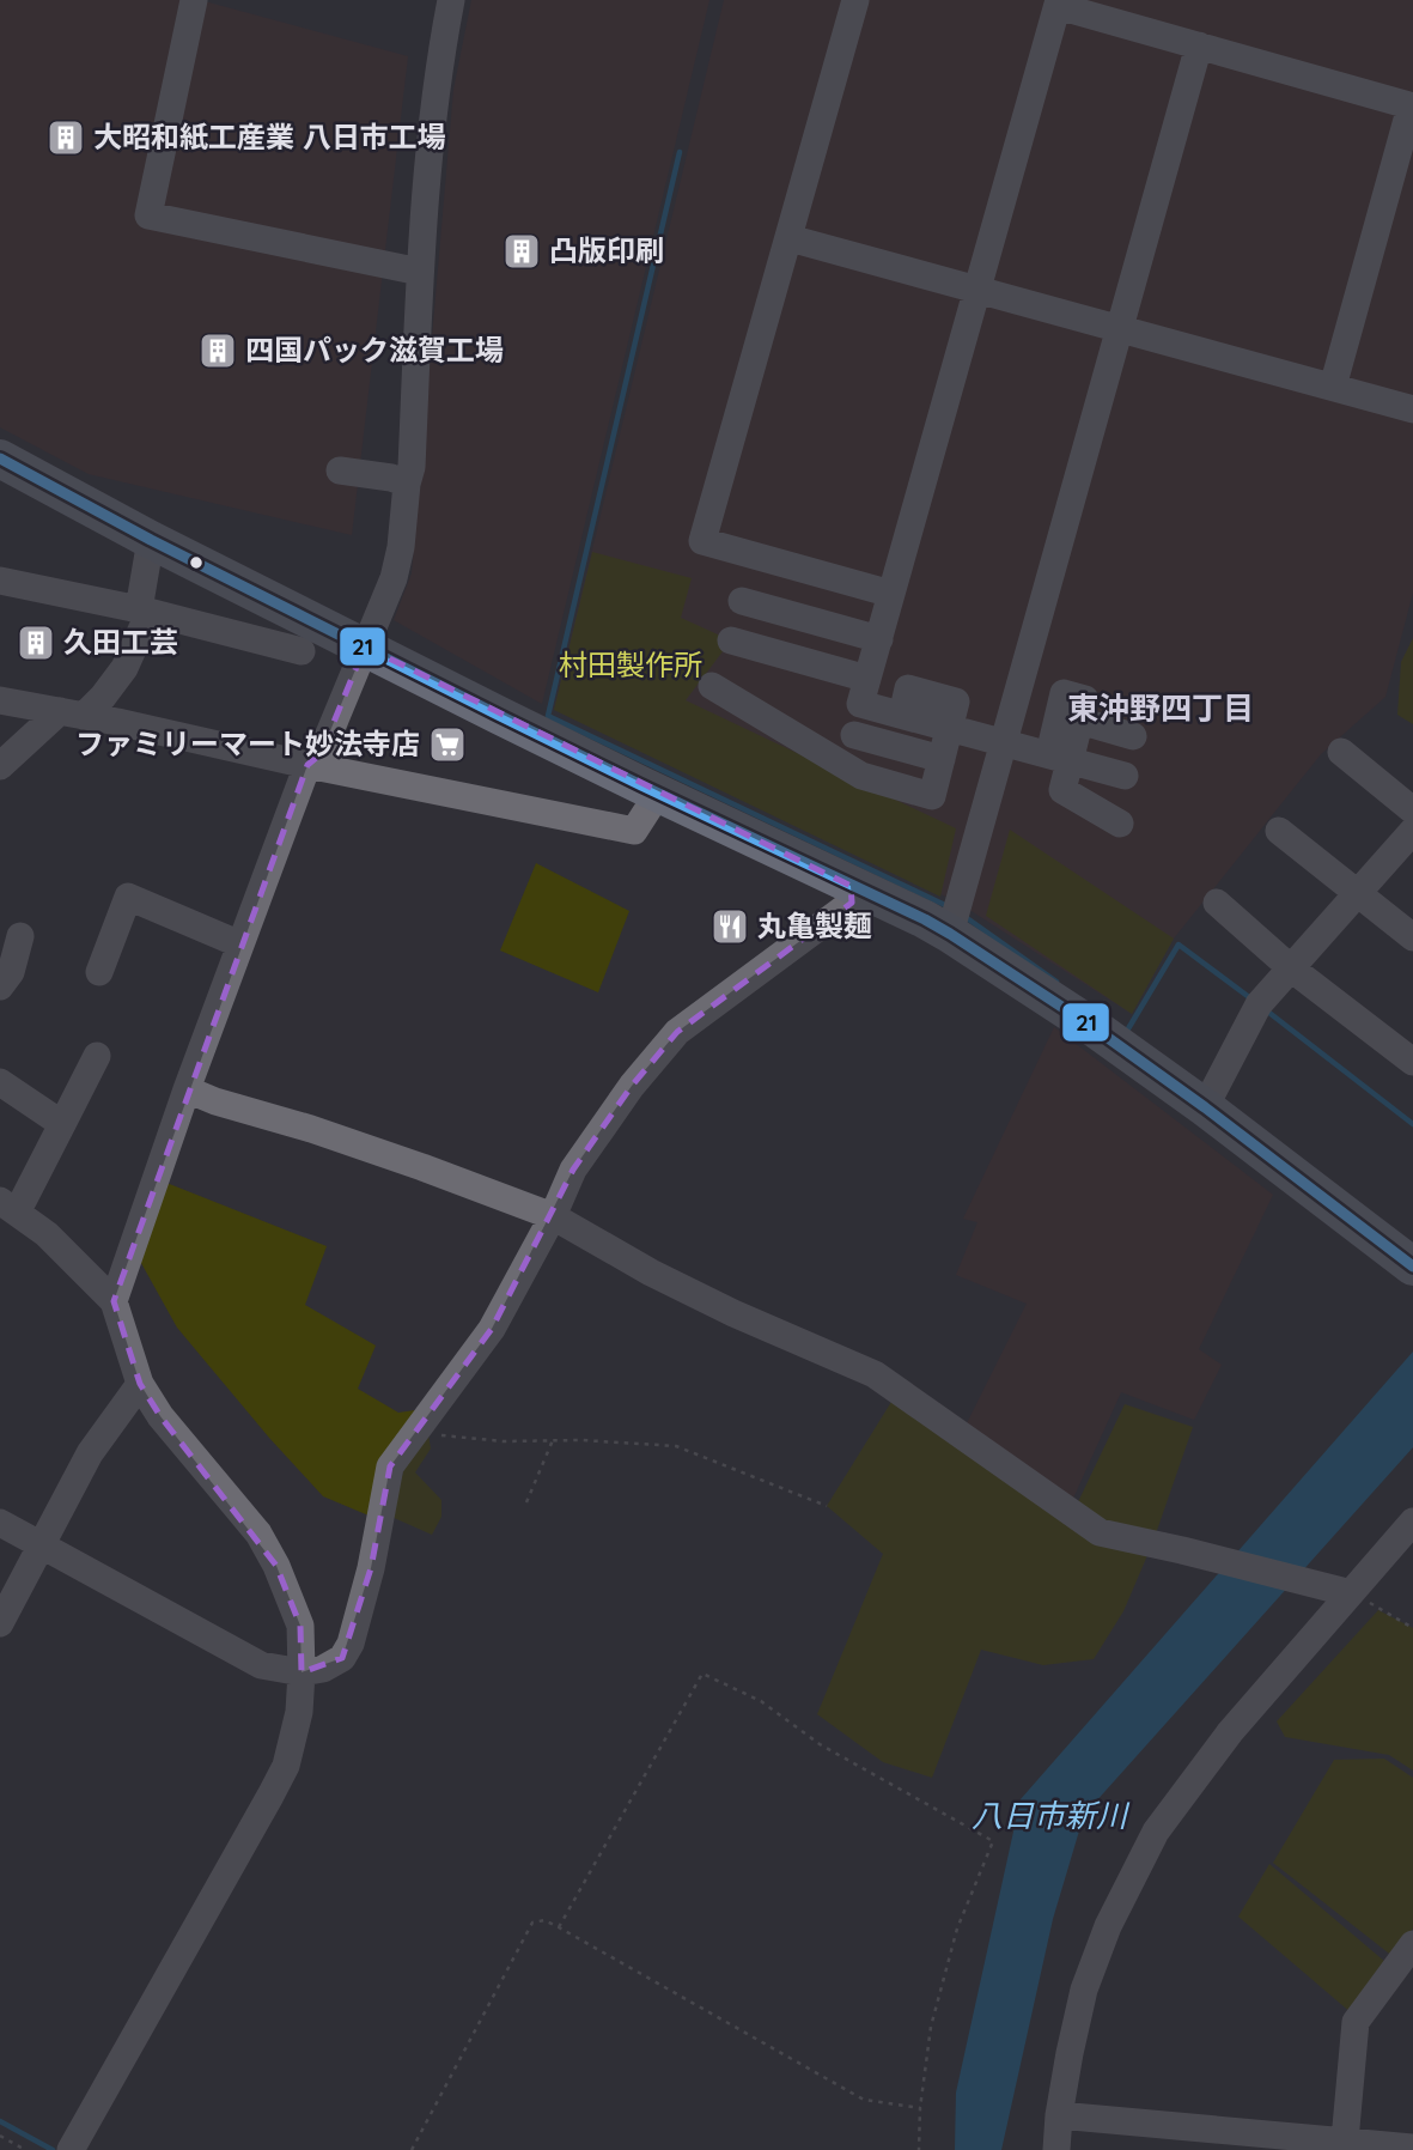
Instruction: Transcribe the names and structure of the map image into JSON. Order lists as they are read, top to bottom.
{
  "districts": ["東沖野四丁目"],
  "water": ["八日市新川"],
  "parks": ["村田製作所"],
  "places": {
    "building": [
      "大昭和紙工産業 八日市工場",
      "凸版印刷",
      "四国パック滋賀工場",
      "久田工芸"
    ],
    "supermarket": ["ファミリーマート妙法寺店"],
    "restaurant": ["丸亀製麺"]
  },
  "lines": ["transit line 21"]
}
